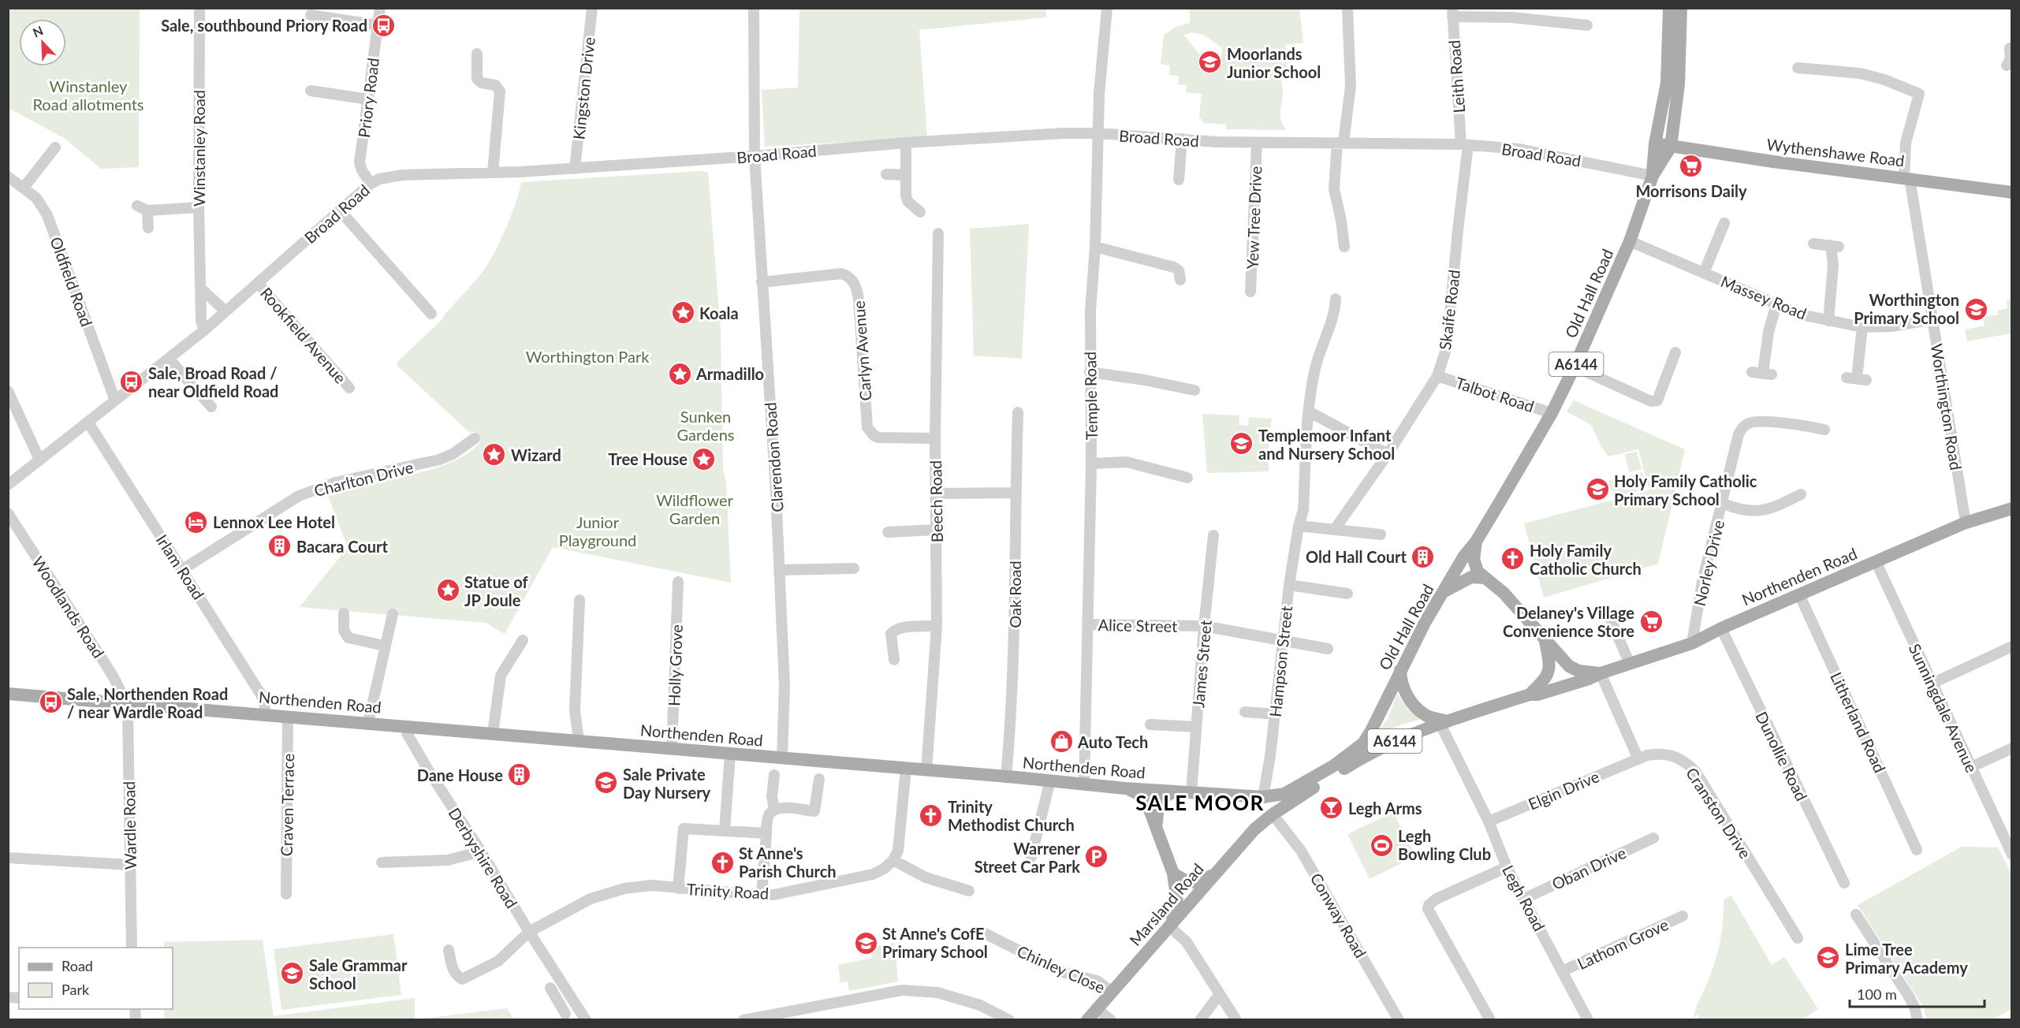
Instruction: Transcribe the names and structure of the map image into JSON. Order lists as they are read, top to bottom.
{
  "streets": {
    "main road": [
      "Wythenshawe Road",
      "Old Hall Road",
      "A6144",
      "Northenden Road",
      "Marsland Road"
    ],
    "street": [
      "Leith Road",
      "Kingston Drive",
      "Priory Road",
      "Broad Road",
      "Winstanley Road",
      "Yew Tree Drive",
      "Oldfield Road",
      "Massey Road",
      "Skaife Road",
      "Rookfield Avenue",
      "Carlyn Avenue",
      "Talbot Road",
      "Temple Road",
      "Worthington Road",
      "Clarendon Road",
      "Charlton Drive",
      "Beech Road",
      "Norley Drive",
      "Irlam Road",
      "Oak Road",
      "Woodlands Road",
      "Alice Street",
      "Hampson Street",
      "James Street",
      "Holly Grove",
      "Sunningdale Avenue",
      "Litherland Road",
      "Dunollie Road",
      "Elgin Drive",
      "Craven Terrace",
      "Cranston Drive",
      "Wardle Road",
      "Derbyshire Road",
      "Oban Drive",
      "Trinity Road",
      "Legh Road",
      "Conway Road",
      "Lathom Grove",
      "Chinley Close"
    ]
  },
  "crossings": [
    ["Leith Road", "Broad Road"],
    ["Leith Road", "Skaife Road"],
    ["Kingston Drive", "Broad Road"],
    ["Priory Road", "Broad Road"],
    ["Broad Road", "Winstanley Road"],
    ["Broad Road", "Yew Tree Drive"],
    ["Broad Road", "Oldfield Road"],
    ["Broad Road", "Old Hall Road"],
    ["Broad Road", "Skaife Road"],
    ["Broad Road", "Rookfield Avenue"],
    ["Broad Road", "Temple Road"],
    ["Broad Road", "Clarendon Road"],
    ["Broad Road", "Irlam Road"],
    ["Wythenshawe Road", "Old Hall Road"],
    ["Wythenshawe Road", "Worthington Road"],
    ["Old Hall Road", "Massey Road"],
    ["Old Hall Road", "A6144"],
    ["Old Hall Road", "Talbot Road"],
    ["Old Hall Road", "Northenden Road"],
    ["Old Hall Road", "Legh Road"],
    ["Massey Road", "Worthington Road"],
    ["Skaife Road", "Talbot Road"],
    ["Carlyn Avenue", "Clarendon Road"],
    ["Carlyn Avenue", "Beech Road"],
    ["A6144", "Northenden Road"],
    ["A6144", "Legh Road"],
    ["A6144", "Marsland Road"],
    ["Temple Road", "Northenden Road"],
    ["Temple Road", "Alice Street"],
    ["Worthington Road", "Northenden Road"],
    ["Clarendon Road", "Northenden Road"],
    ["Charlton Drive", "Irlam Road"],
    ["Beech Road", "Northenden Road"],
    ["Norley Drive", "Northenden Road"],
    ["Irlam Road", "Northenden Road"],
    ["Northenden Road", "Oak Road"],
    ["Northenden Road", "Woodlands Road"],
    ["Northenden Road", "Hampson Street"],
    ["Northenden Road", "James Street"],
    ["Northenden Road", "Holly Grove"],
    ["Northenden Road", "Sunningdale Avenue"],
    ["Northenden Road", "Litherland Road"],
    ["Northenden Road", "Dunollie Road"],
    ["Northenden Road", "Craven Terrace"],
    ["Northenden Road", "Wardle Road"],
    ["Northenden Road", "Derbyshire Road"],
    ["Northenden Road", "Legh Road"],
    ["Northenden Road", "Marsland Road"],
    ["Northenden Road", "Conway Road"],
    ["Woodlands Road", "Wardle Road"],
    ["Alice Street", "Hampson Street"],
    ["Alice Street", "James Street"],
    ["Elgin Drive", "Cranston Drive"],
    ["Elgin Drive", "Legh Road"],
    ["Derbyshire Road", "Trinity Road"],
    ["Oban Drive", "Legh Road"],
    ["Legh Road", "Lathom Grove"],
    ["Marsland Road", "Conway Road"],
    ["Marsland Road", "Chinley Close"]
  ],
  "districts": ["SALE MOOR"],
  "parks": [
    "Winstanley Road allotments",
    "Worthington Park",
    "Sunken Gardens",
    "Wildflower Garden",
    "Junior Playground"
  ],
  "places": {
    "bus stop": ["Sale, southbound Priory Road", "Sale, Broad Road / near Oldfield Road", "Sale, Northenden Road / near Wardle Road"],
    "school or university": [
      "Moorlands Junior School",
      "Worthington Primary School",
      "Templemoor Infant and Nursery School",
      "Holy Family Catholic Primary School",
      "Sale Private Day Nursery",
      "St Anne's CofE Primary School",
      "Lime Tree Primary Academy",
      "Sale Grammar School"
    ],
    "supermarket": ["Morrisons Daily", "Delaney's Village Convenience Store"],
    "place": [
      "Koala",
      "Armadillo",
      "Wizard",
      "Tree House",
      "Statue of JP Joule"
    ],
    "hotel": ["Lennox Lee Hotel"],
    "building": ["Bacara Court", "Old Hall Court", "Dane House"],
    "church": ["Holy Family Catholic Church", "Trinity Methodist Church", "St Anne's Parish Church"],
    "shop": ["Auto Tech"],
    "bar": ["Legh Arms"],
    "sports": ["Legh Bowling Club"],
    "parking": ["Warrener Street Car Park"]
  },
  "legend": ["Road", "Park"],
  "scale_bar": "100 m",
  "north": "top left"
}
